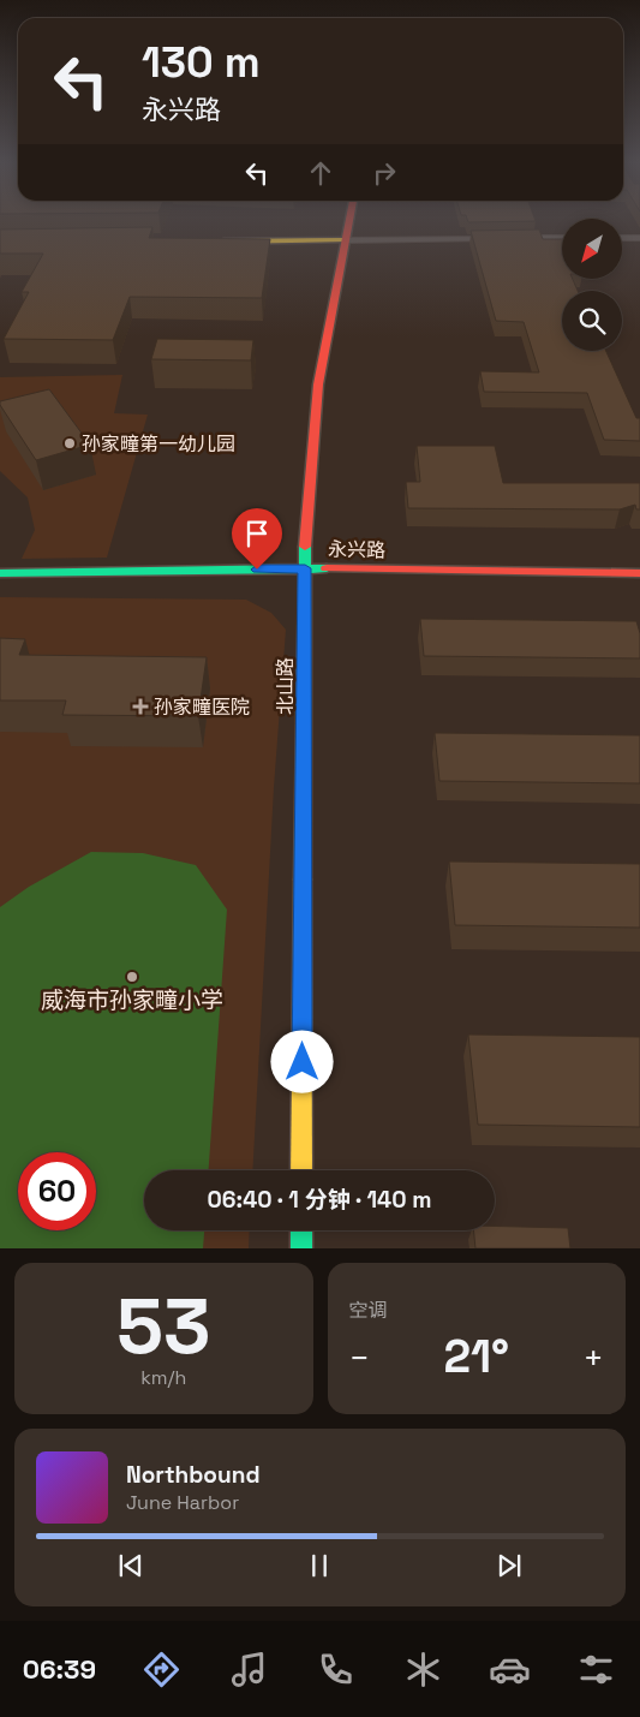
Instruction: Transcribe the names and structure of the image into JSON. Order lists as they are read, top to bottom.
{
  "streets": {
    "main road": ["永兴路", "北山路"]
  },
  "crossings": [
    ["永兴路", "北山路"]
  ],
  "places": {
    "other": ["孙家疃第一幼儿园", "威海市孙家疃小学"],
    "health": ["孙家疃医院"]
  },
  "north": "bottom left",
  "page": {
    "turn": ["130 m", "永兴路"],
    "limit": "60",
    "trip": "06:40 · 1 分钟 · 140 m",
    "tile": [
      ["53", "km/h"],
      "空调"
    ],
    "heat": ["−", "21°", "+"],
    "song": ["Northbound", "June Harbor"],
    "tabs": "06:39"
  }
}
